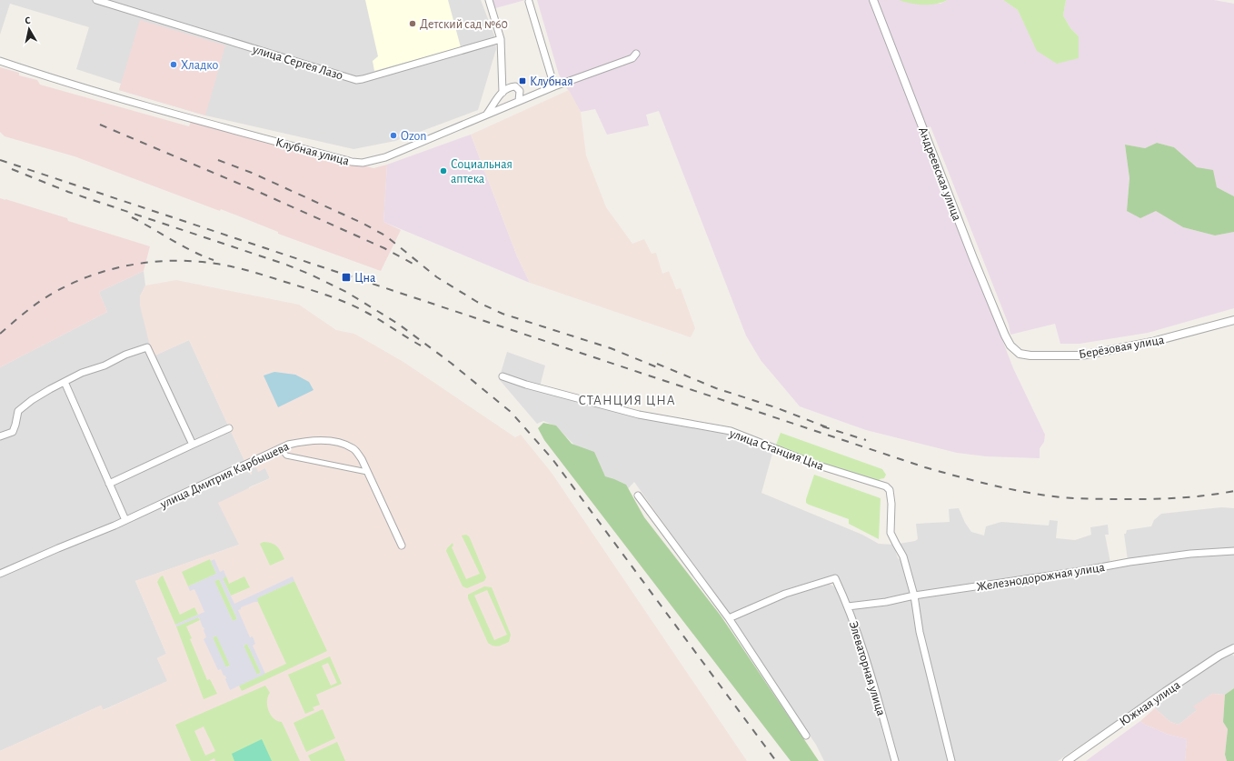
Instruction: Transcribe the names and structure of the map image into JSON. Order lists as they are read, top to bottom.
{
  "streets": {
    "street": [
      "улица Сергея Лазо",
      "Клубная улица",
      "Андреевская улица",
      "Берёзовая улица",
      "улица Станция Цна",
      "улица Дмитрия Карбышева",
      "Железнодорожная улица",
      "Элеваторная улица",
      "Южная улица"
    ]
  },
  "crossings": [
    ["Андреевская улица", "Берёзовая улица"],
    ["улица Станция Цна", "Железнодорожная улица"],
    ["Железнодорожная улица", "Элеваторная улица"]
  ],
  "districts": ["СТАНЦИЯ ЦНА"],
  "places": {
    "other": [
      "Детский сад №60",
      "Хладко",
      "Ozon",
      "Социальная аптека"
    ],
    "transit": ["Клубная", "Цна"]
  },
  "north": "top"
}
